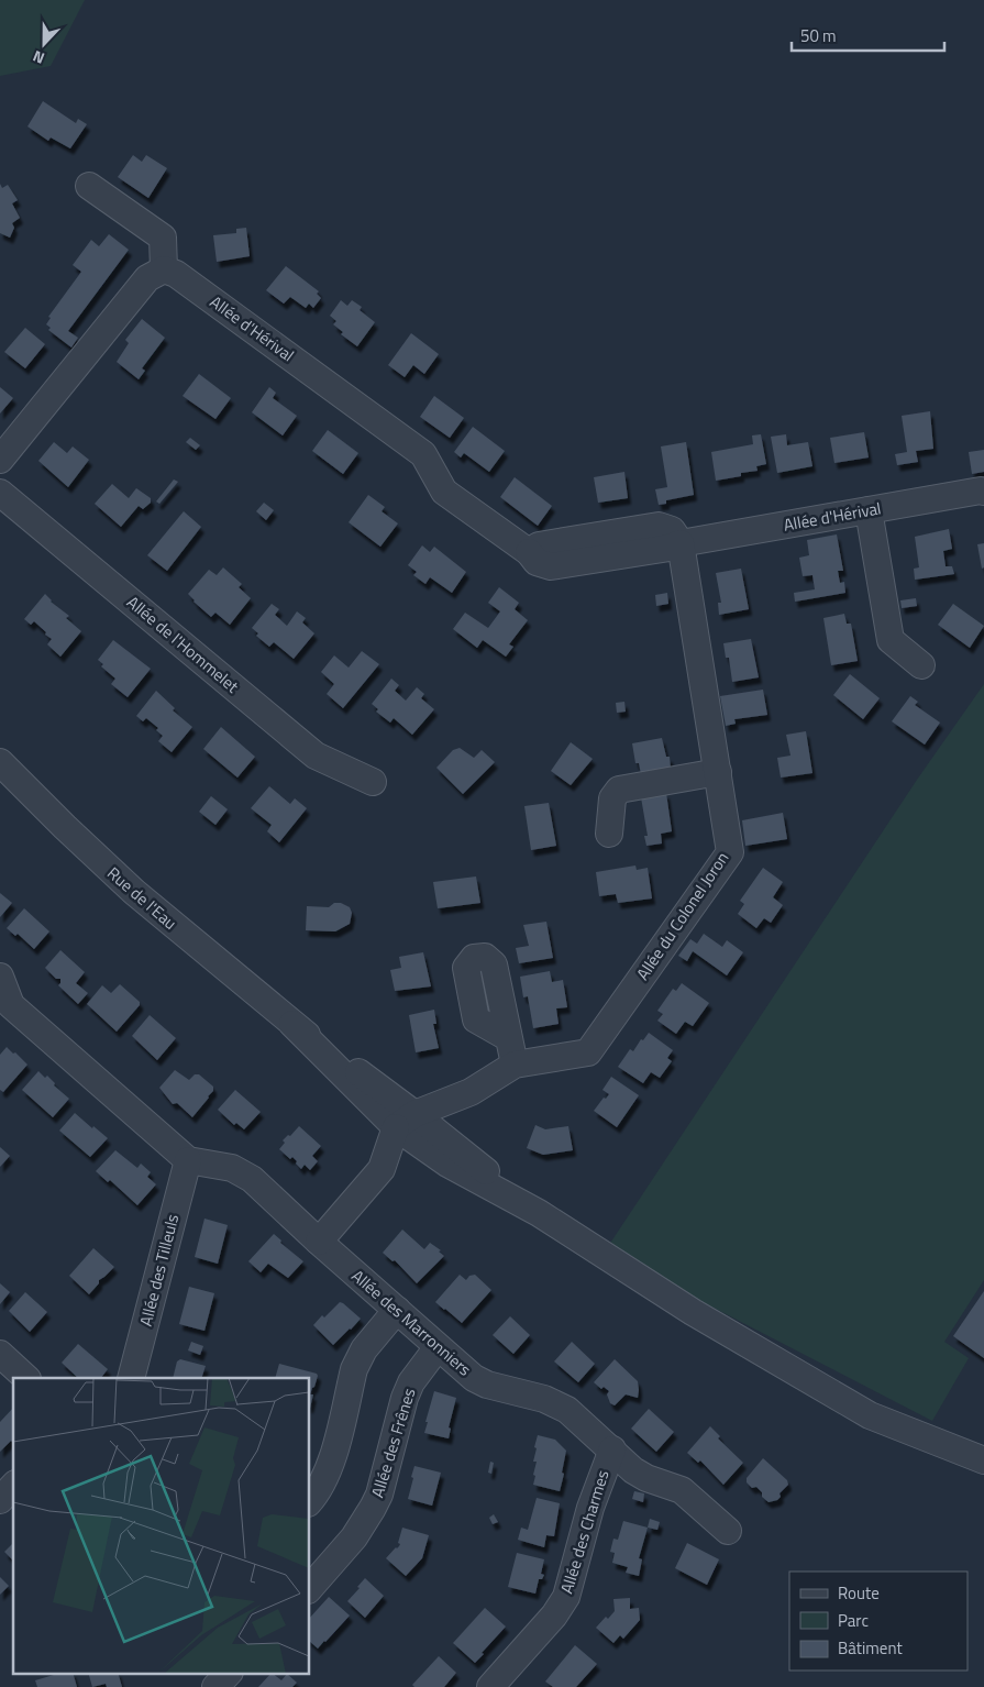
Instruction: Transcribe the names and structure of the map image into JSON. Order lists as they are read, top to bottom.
{
  "streets": {
    "street": [
      "Allée d'Hérival",
      "Allée de l'Hommelet",
      "Rue de l'Eau",
      "Allée du Colonel Joron",
      "Allée des Tilleuls",
      "Allée des Marronniers",
      "Allée des Frênes",
      "Allée des Charmes"
    ]
  },
  "crossings": [
    ["Allée d'Hérival", "Allée du Colonel Joron"],
    ["Rue de l'Eau", "Allée du Colonel Joron"],
    ["Allée des Tilleuls", "Allée des Marronniers"],
    ["Allée des Marronniers", "Allée des Frênes"],
    ["Allée des Marronniers", "Allée des Charmes"]
  ],
  "legend": ["Route", "Parc", "Bâtiment"],
  "scale_bar": "50 m",
  "north": "bottom"
}
